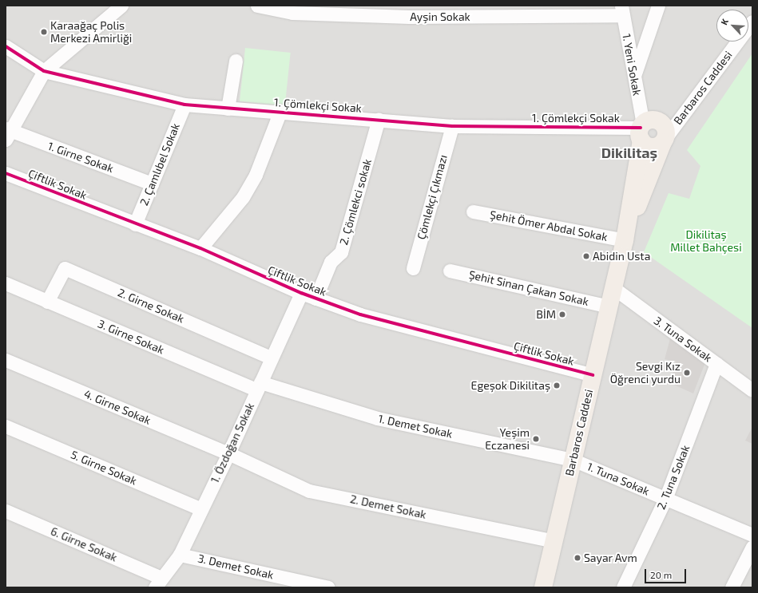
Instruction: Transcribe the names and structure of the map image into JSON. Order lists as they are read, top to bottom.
{
  "streets": {
    "main road": ["Barbaros Caddesi"],
    "street": [
      "Ayşin Sokak",
      "1. Yeni Sokak",
      "1. Çömlekçi Sokak",
      "1. Girne Sokak",
      "2. Çamlıbel Sokak",
      "Çiftlik Sokak",
      "Çömlekçi Çıkmazı",
      "2. Çömlekci sokak",
      "Şehit Ömer Abdal Sokak",
      "Şehit Sinan Çakan Sokak",
      "2. Girne Sokak",
      "3. Girne Sokak",
      "3. Tuna Sokak",
      "4. Girne Sokak",
      "1. Demet Sokak",
      "1. Özdoğan Sokak",
      "5. Girne Sokak",
      "2. Tuna Sokak",
      "1. Tuna Sokak",
      "2. Demet Sokak",
      "6. Girne Sokak",
      "3. Demet Sokak"
    ]
  },
  "crossings": [
    ["Ayşin Sokak", "1. Yeni Sokak"],
    ["1. Yeni Sokak", "Barbaros Caddesi"],
    ["1. Yeni Sokak", "1. Çömlekçi Sokak"],
    ["Barbaros Caddesi", "1. Çömlekçi Sokak"],
    ["Barbaros Caddesi", "Çiftlik Sokak"],
    ["Barbaros Caddesi", "Şehit Ömer Abdal Sokak"],
    ["Barbaros Caddesi", "Şehit Sinan Çakan Sokak"],
    ["Barbaros Caddesi", "3. Tuna Sokak"],
    ["Barbaros Caddesi", "1. Demet Sokak"],
    ["Barbaros Caddesi", "1. Tuna Sokak"],
    ["Barbaros Caddesi", "2. Demet Sokak"],
    ["1. Çömlekçi Sokak", "2. Çamlıbel Sokak"],
    ["1. Çömlekçi Sokak", "Çömlekçi Çıkmazı"],
    ["1. Çömlekçi Sokak", "2. Çömlekci sokak"],
    ["1. Girne Sokak", "2. Çamlıbel Sokak"],
    ["2. Çamlıbel Sokak", "Çiftlik Sokak"],
    ["Çiftlik Sokak", "2. Çömlekci sokak"],
    ["Çiftlik Sokak", "1. Özdoğan Sokak"],
    ["2. Girne Sokak", "3. Girne Sokak"],
    ["2. Girne Sokak", "1. Özdoğan Sokak"],
    ["3. Girne Sokak", "1. Demet Sokak"],
    ["3. Girne Sokak", "1. Özdoğan Sokak"],
    ["3. Tuna Sokak", "2. Tuna Sokak"],
    ["4. Girne Sokak", "1. Özdoğan Sokak"],
    ["4. Girne Sokak", "2. Demet Sokak"],
    ["1. Demet Sokak", "1. Özdoğan Sokak"],
    ["1. Demet Sokak", "1. Tuna Sokak"],
    ["1. Özdoğan Sokak", "5. Girne Sokak"],
    ["1. Özdoğan Sokak", "2. Demet Sokak"],
    ["1. Özdoğan Sokak", "6. Girne Sokak"],
    ["1. Özdoğan Sokak", "3. Demet Sokak"],
    ["2. Tuna Sokak", "1. Tuna Sokak"]
  ],
  "districts": ["Dikilitaş"],
  "parks": ["Dikilitaş Millet Bahçesi"],
  "places": [
    "Karaağaç Polis Merkezi Amirliği",
    "Abidin Usta",
    "BİM",
    "Sevgi Kız Öğrenci yurdu",
    "Egeşok Dikilitaş",
    "Yeşim Eczanesi",
    "Sayar Avm"
  ],
  "scale_bar": "20 m",
  "north": "top left"
}
